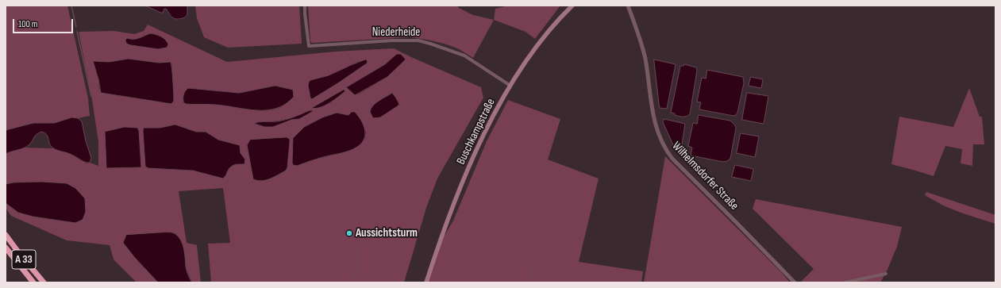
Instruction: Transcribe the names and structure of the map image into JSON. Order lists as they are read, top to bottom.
{
  "streets": {
    "highway": ["A 33"],
    "main road": ["Buschkampstraße"],
    "street": ["Niederheide", "Wilhelmsdorfer Straße"]
  },
  "crossings": [
    ["Niederheide", "Buschkampstraße"]
  ],
  "places": ["Aussichtsturm"],
  "scale_bar": "100 m"
}
